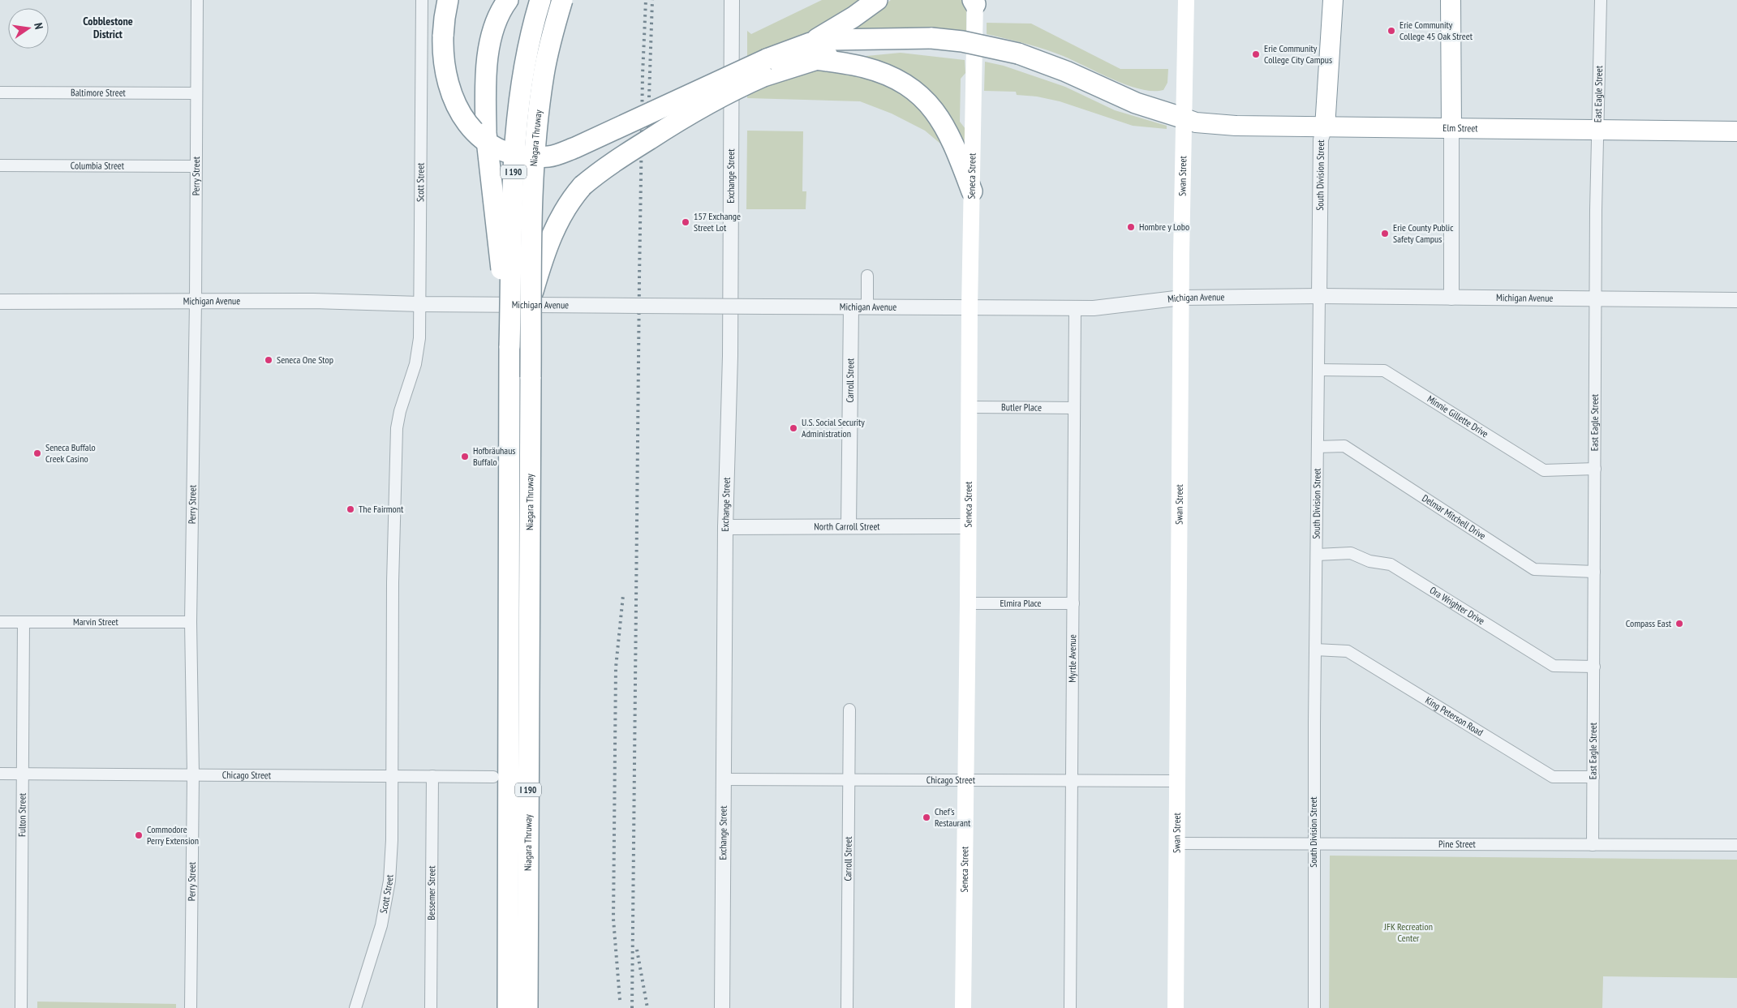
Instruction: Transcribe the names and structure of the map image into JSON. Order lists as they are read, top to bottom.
{
  "streets": {
    "highway": [
      "Elm Street",
      "Niagara Thruway",
      "I 190",
      "South Division Street"
    ],
    "main road": ["Seneca Street", "Swan Street"],
    "street": [
      "Baltimore Street",
      "East Eagle Street",
      "Columbia Street",
      "Perry Street",
      "Exchange Street",
      "Scott Street",
      "Michigan Avenue",
      "Carroll Street",
      "Butler Place",
      "Minnie Gillette Drive",
      "Delmar Mitchell Drive",
      "North Carroll Street",
      "Elmira Place",
      "Ora Wrighter Drive",
      "Marvin Street",
      "Myrtle Avenue",
      "King Peterson Road",
      "Chicago Street",
      "Fulton Street",
      "Pine Street",
      "Bessemer Street"
    ]
  },
  "crossings": [
    ["Baltimore Street", "Perry Street"],
    ["East Eagle Street", "Elm Street"],
    ["East Eagle Street", "Michigan Avenue"],
    ["East Eagle Street", "Minnie Gillette Drive"],
    ["East Eagle Street", "Delmar Mitchell Drive"],
    ["East Eagle Street", "Ora Wrighter Drive"],
    ["East Eagle Street", "King Peterson Road"],
    ["East Eagle Street", "Pine Street"],
    ["Elm Street", "South Division Street"],
    ["Elm Street", "Swan Street"],
    ["Columbia Street", "Perry Street"],
    ["South Division Street", "Michigan Avenue"],
    ["South Division Street", "Minnie Gillette Drive"],
    ["South Division Street", "Delmar Mitchell Drive"],
    ["South Division Street", "Ora Wrighter Drive"],
    ["South Division Street", "King Peterson Road"],
    ["South Division Street", "Pine Street"],
    ["Perry Street", "Michigan Avenue"],
    ["Perry Street", "Marvin Street"],
    ["Perry Street", "Chicago Street"],
    ["Exchange Street", "North Carroll Street"],
    ["Exchange Street", "Chicago Street"],
    ["Seneca Street", "Michigan Avenue"],
    ["Seneca Street", "Butler Place"],
    ["Seneca Street", "North Carroll Street"],
    ["Seneca Street", "Elmira Place"],
    ["Seneca Street", "Chicago Street"],
    ["Swan Street", "Michigan Avenue"],
    ["Swan Street", "Chicago Street"],
    ["Swan Street", "Pine Street"],
    ["Scott Street", "Michigan Avenue"],
    ["Scott Street", "Chicago Street"],
    ["Michigan Avenue", "Carroll Street"],
    ["Michigan Avenue", "Myrtle Avenue"],
    ["Carroll Street", "North Carroll Street"],
    ["Carroll Street", "Chicago Street"],
    ["Butler Place", "Myrtle Avenue"],
    ["Elmira Place", "Myrtle Avenue"],
    ["Marvin Street", "Fulton Street"],
    ["Myrtle Avenue", "Chicago Street"],
    ["Chicago Street", "Fulton Street"],
    ["Chicago Street", "Bessemer Street"]
  ],
  "districts": ["Cobblestone District"],
  "parks": ["JFK Recreation Center"],
  "places": [
    "Erie Community College 45 Oak Street",
    "Erie Community College City Campus",
    "157 Exchange Street Lot",
    "Hombre y Lobo",
    "Erie County Public Safety Campus",
    "Seneca One Stop",
    "U.S. Social Security Administration",
    "Seneca Buffalo Creek Casino",
    "Hofbräuhaus Buffalo",
    "The Fairmont",
    "Compass East",
    "Chef's Restaurant",
    "Commodore Perry Extension"
  ],
  "north": "right"
}
